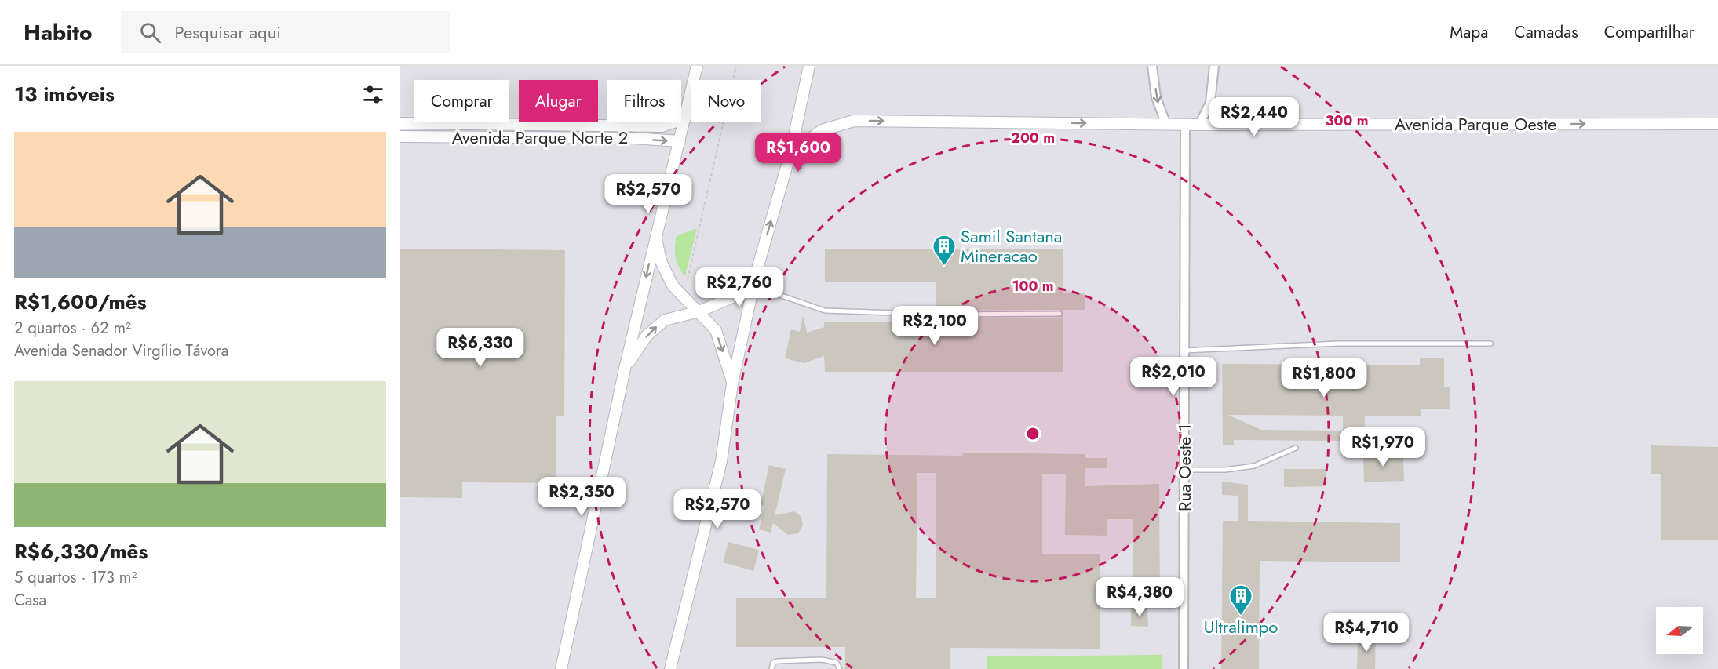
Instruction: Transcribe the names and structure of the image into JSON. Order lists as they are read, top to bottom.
{
  "streets": {
    "street": ["Avenida Parque Oeste", "Avenida Parque Norte 2", "Rua Oeste 1"]
  },
  "crossings": [
    ["Avenida Parque Oeste", "Rua Oeste 1"]
  ],
  "one_way": ["Avenida Parque Oeste"],
  "places": {
    "building": ["Samil Santana Mineracao", "Ultralimpo"]
  },
  "north": "left",
  "page": {
    "header": "Habito",
    "search": "Pesquisar aqui",
    "nav": ["Mapa", "Camadas", "Compartilhar"],
    "heading": "13 imóveis",
    "chip": [
      "Comprar",
      "Alugar",
      "Filtros",
      "Novo"
    ],
    "price": [
      "R$2,440",
      "R$1,600",
      "R$2,570",
      "R$2,760",
      "R$2,100",
      "R$6,330",
      "R$2,010",
      "R$1,800",
      "R$1,970",
      "R$2,350",
      "R$2,570",
      "R$4,380",
      "R$4,710"
    ],
    "list": [
      {
        "name": "R$1,600/mês",
        "note": "2 quartos · 62 m² · Avenida Senador Virgílio Távora"
      },
      {
        "name": "R$6,330/mês",
        "note": "5 quartos · 173 m² · Casa"
      }
    ]
  },
  "rings": ["300 m", "200 m", "100 m"]
}
